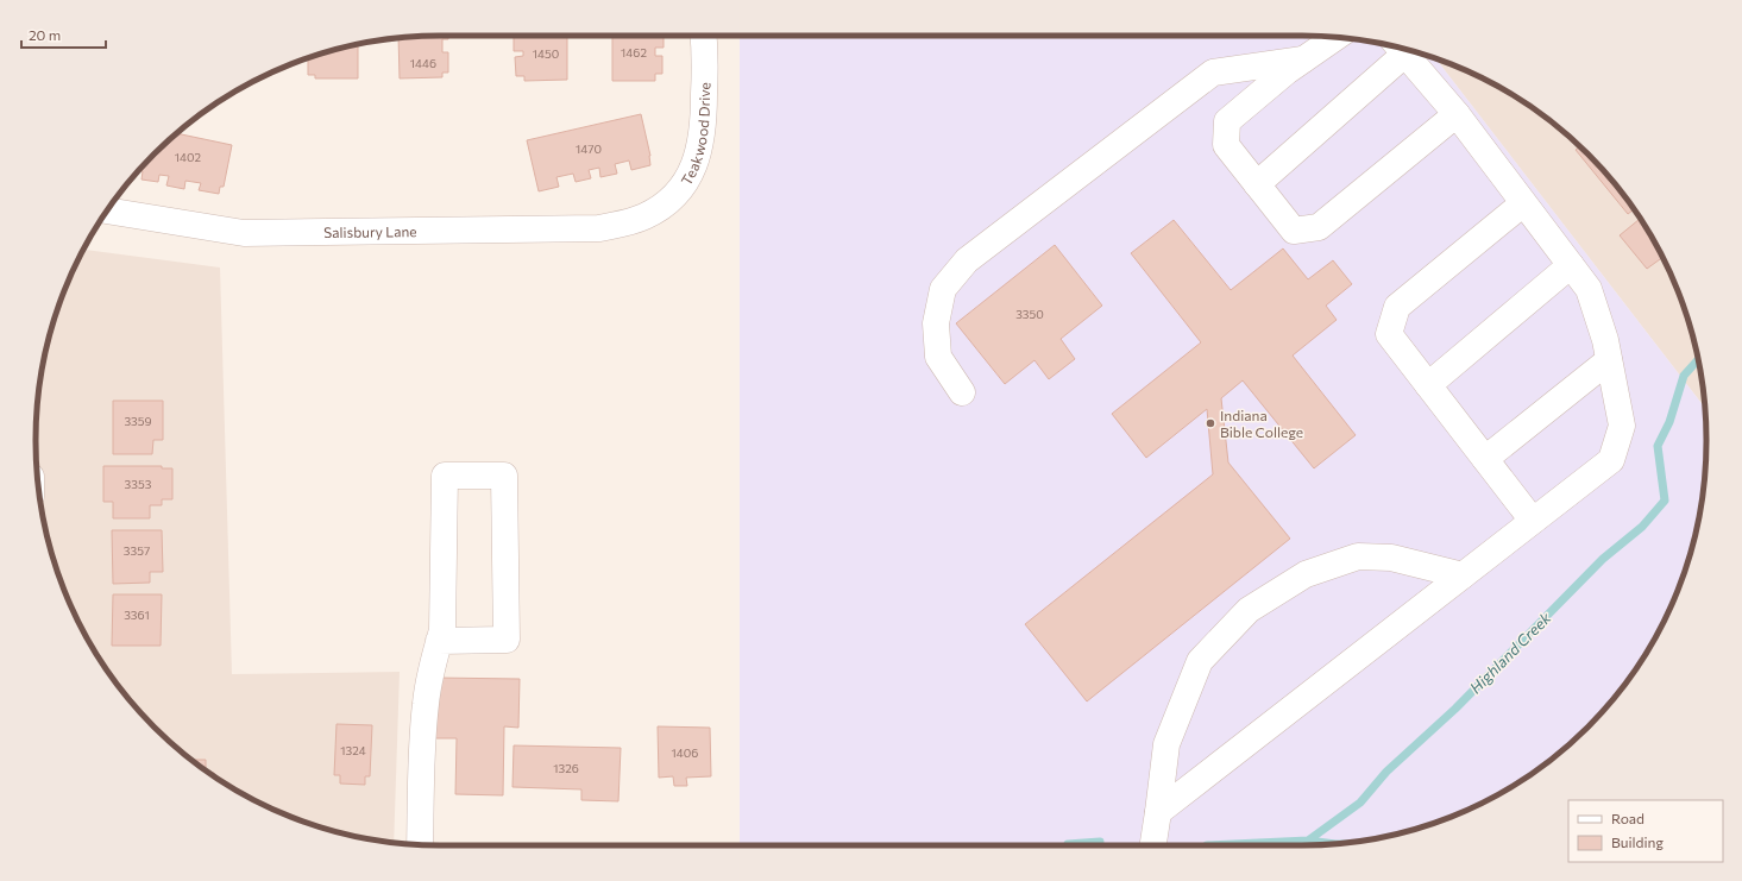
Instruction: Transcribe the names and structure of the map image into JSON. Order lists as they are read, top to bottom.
{
  "streets": {
    "street": ["Teakwood Drive", "Salisbury Lane"]
  },
  "crossings": [
    ["Teakwood Drive", "Salisbury Lane"]
  ],
  "water": ["Highland Creek"],
  "places": ["Indiana Bible College"],
  "house_numbers": [
    "1462",
    "1450",
    "1446",
    "1470",
    "1402",
    "3350",
    "3359",
    "3353",
    "3357",
    "3361",
    "1324",
    "1406",
    "1326"
  ],
  "legend": ["Road", "Building"],
  "scale_bar": "20 m"
}
